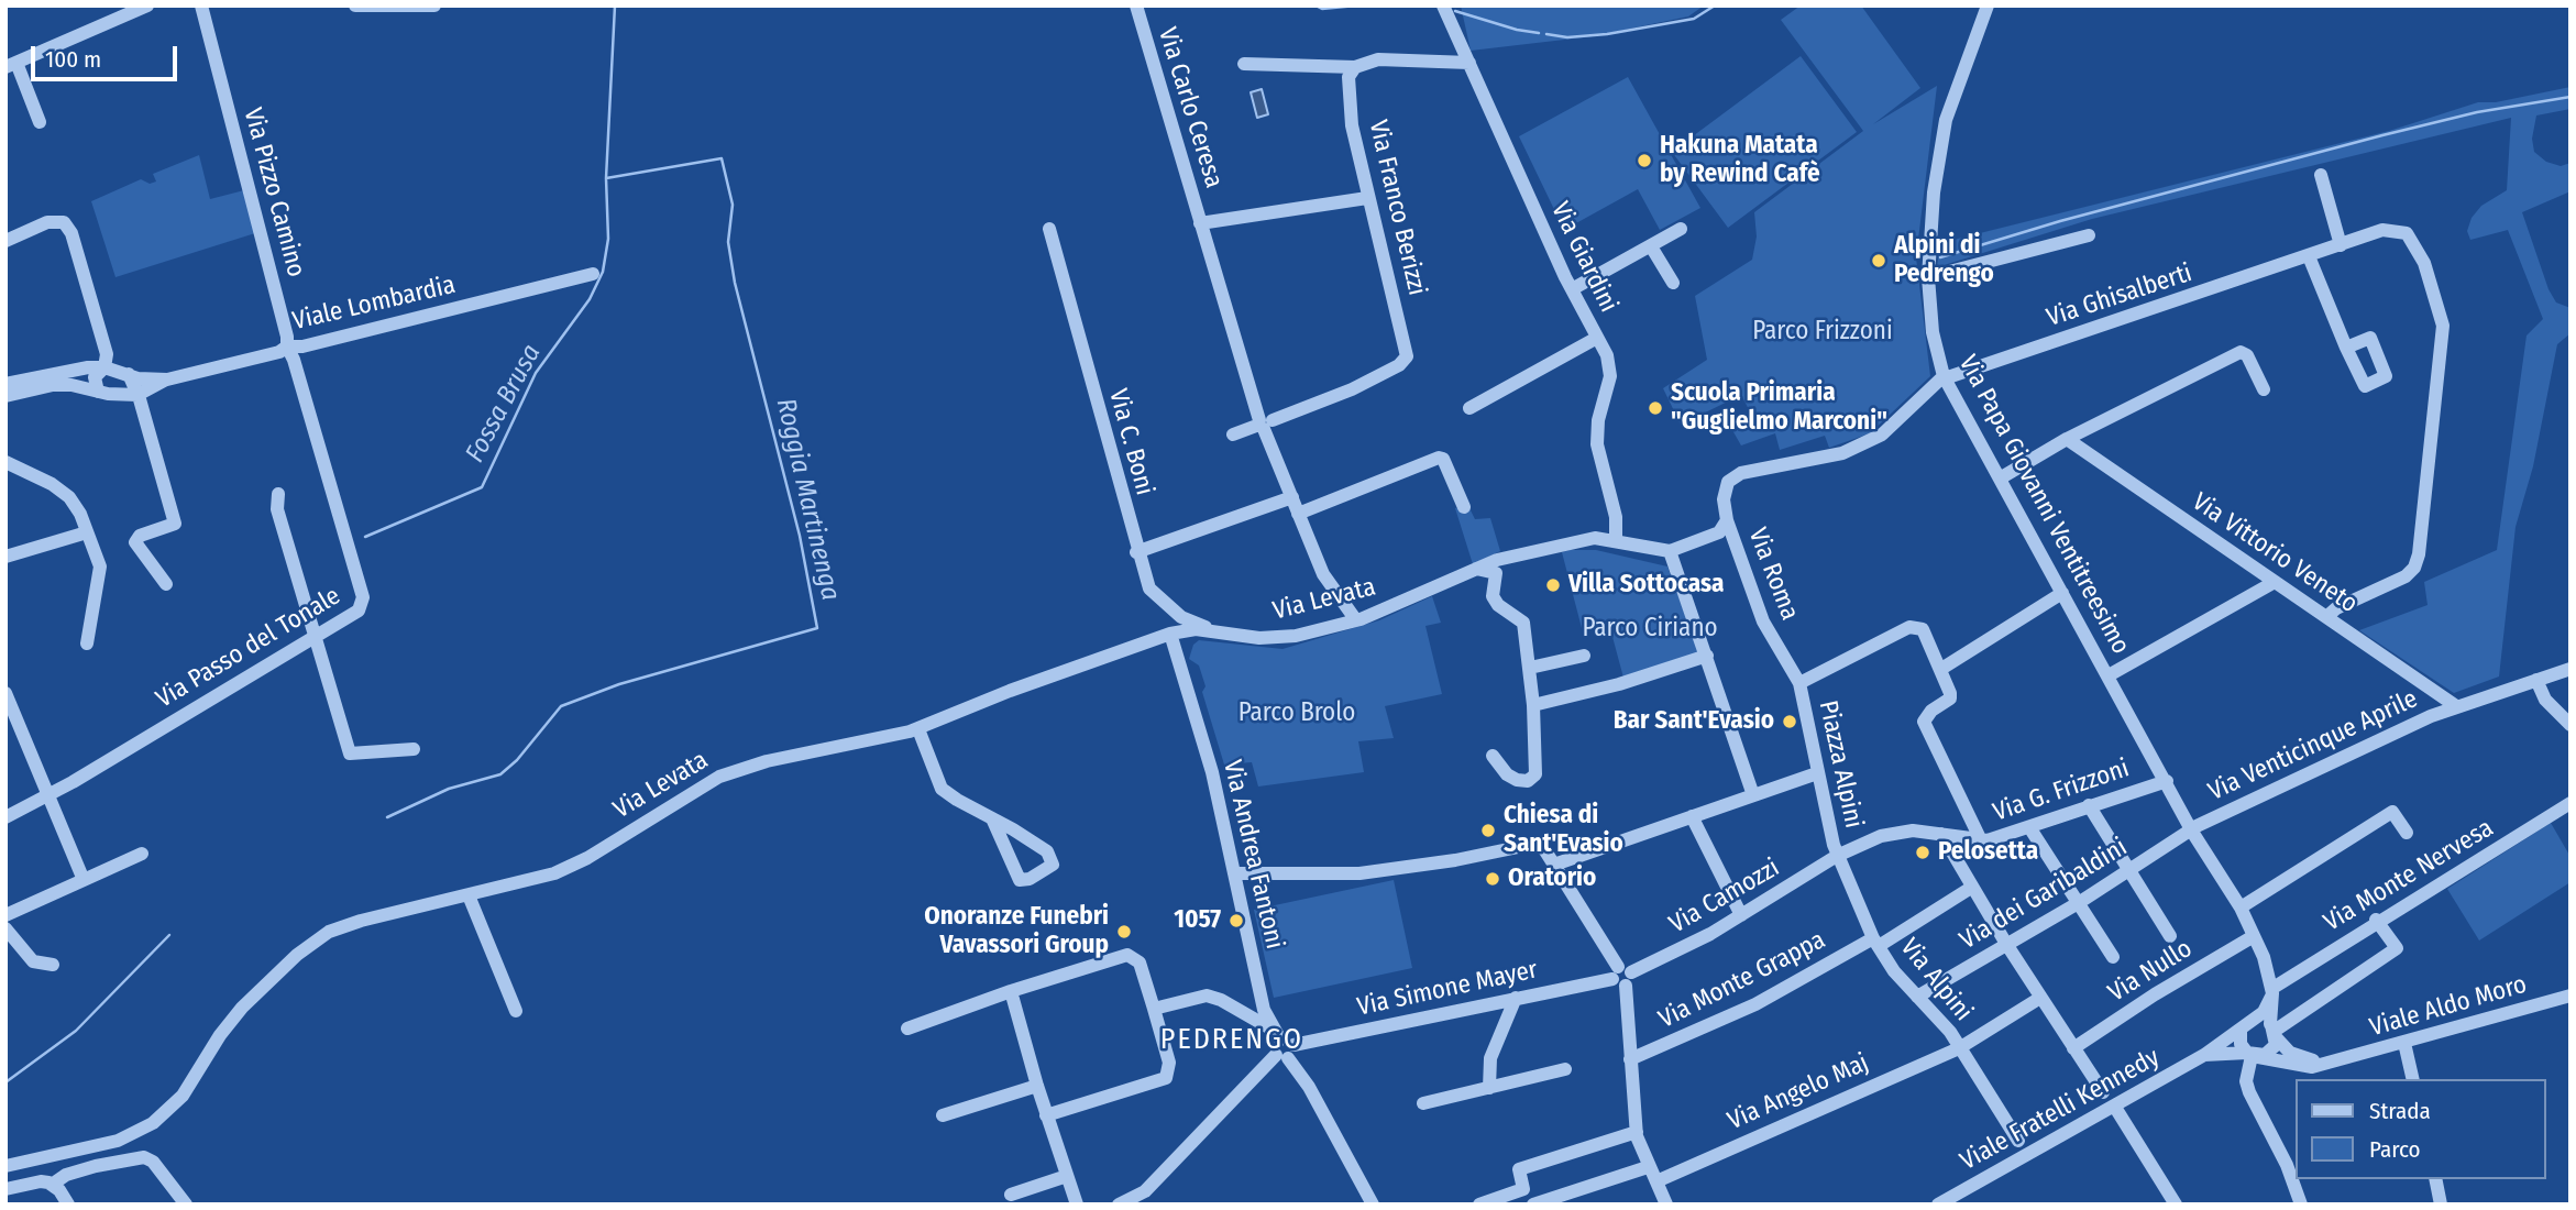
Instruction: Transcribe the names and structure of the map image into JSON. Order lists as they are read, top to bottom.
{
  "streets": {
    "street": [
      "Via Carlo Ceresa",
      "Via Pizzo Camino",
      "Via Franco Berizzi",
      "Via Giardini",
      "Via Ghisalberti",
      "Viale Lombardia",
      "Via C. Boni",
      "Via Papa Giovanni Ventitreesimo",
      "Via Vittorio Veneto",
      "Via Roma",
      "Via Levata",
      "Via Passo del Tonale",
      "Via Venticinque Aprile",
      "Piazza Alpini",
      "Via G. Frizzoni",
      "Via Andrea Fantoni",
      "Via Monte Nervesa",
      "Via dei Garibaldini",
      "Via Camozzi",
      "Via Nullo",
      "Via Monte Grappa",
      "Via Alpini",
      "Via Simone Mayer",
      "Viale Aldo Moro",
      "Via Angelo Maj",
      "Viale Fratelli Kennedy"
    ]
  },
  "crossings": [
    ["Via Carlo Ceresa", "Via Franco Berizzi"],
    ["Via Carlo Ceresa", "Via Levata"],
    ["Via Pizzo Camino", "Viale Lombardia"],
    ["Via Pizzo Camino", "Via Passo del Tonale"],
    ["Via Giardini", "Via Levata"],
    ["Via Ghisalberti", "Via Papa Giovanni Ventitreesimo"],
    ["Via Ghisalberti", "Via Vittorio Veneto"],
    ["Viale Lombardia", "Via Passo del Tonale"],
    ["Via C. Boni", "Via Levata"],
    ["Via Papa Giovanni Ventitreesimo", "Via Venticinque Aprile"],
    ["Via Papa Giovanni Ventitreesimo", "Via G. Frizzoni"],
    ["Via Papa Giovanni Ventitreesimo", "Via Monte Nervesa"],
    ["Via Papa Giovanni Ventitreesimo", "Via dei Garibaldini"],
    ["Via Papa Giovanni Ventitreesimo", "Via Nullo"],
    ["Via Papa Giovanni Ventitreesimo", "Viale Aldo Moro"],
    ["Via Papa Giovanni Ventitreesimo", "Viale Fratelli Kennedy"],
    ["Via Vittorio Veneto", "Via Venticinque Aprile"],
    ["Via Roma", "Piazza Alpini"],
    ["Via Levata", "Via Andrea Fantoni"],
    ["Via Venticinque Aprile", "Via dei Garibaldini"],
    ["Piazza Alpini", "Via G. Frizzoni"],
    ["Piazza Alpini", "Via Camozzi"],
    ["Piazza Alpini", "Via Alpini"],
    ["Via G. Frizzoni", "Via Camozzi"],
    ["Via G. Frizzoni", "Via Alpini"],
    ["Via Andrea Fantoni", "Via Simone Mayer"],
    ["Via dei Garibaldini", "Via Alpini"],
    ["Via Camozzi", "Via Alpini"],
    ["Via Camozzi", "Via Simone Mayer"],
    ["Via Monte Grappa", "Via Alpini"],
    ["Via Alpini", "Via Angelo Maj"],
    ["Viale Aldo Moro", "Viale Fratelli Kennedy"]
  ],
  "districts": ["PEDRENGO"],
  "water": ["Fossa Brusa", "Roggia Martinenga"],
  "parks": ["Parco Frizzoni", "Parco Ciriano", "Parco Brolo"],
  "places": [
    "Hakuna Matata by Rewind Cafè",
    "Alpini di Pedrengo",
    "Scuola Primaria \"Guglielmo Marconi\"",
    "Villa Sottocasa",
    "Bar Sant'Evasio",
    "Chiesa di Sant'Evasio",
    "Pelosetta",
    "Oratorio",
    "1057",
    "Onoranze Funebri Vavassori Group"
  ],
  "legend": ["Strada", "Parco"],
  "scale_bar": "100 m"
}
